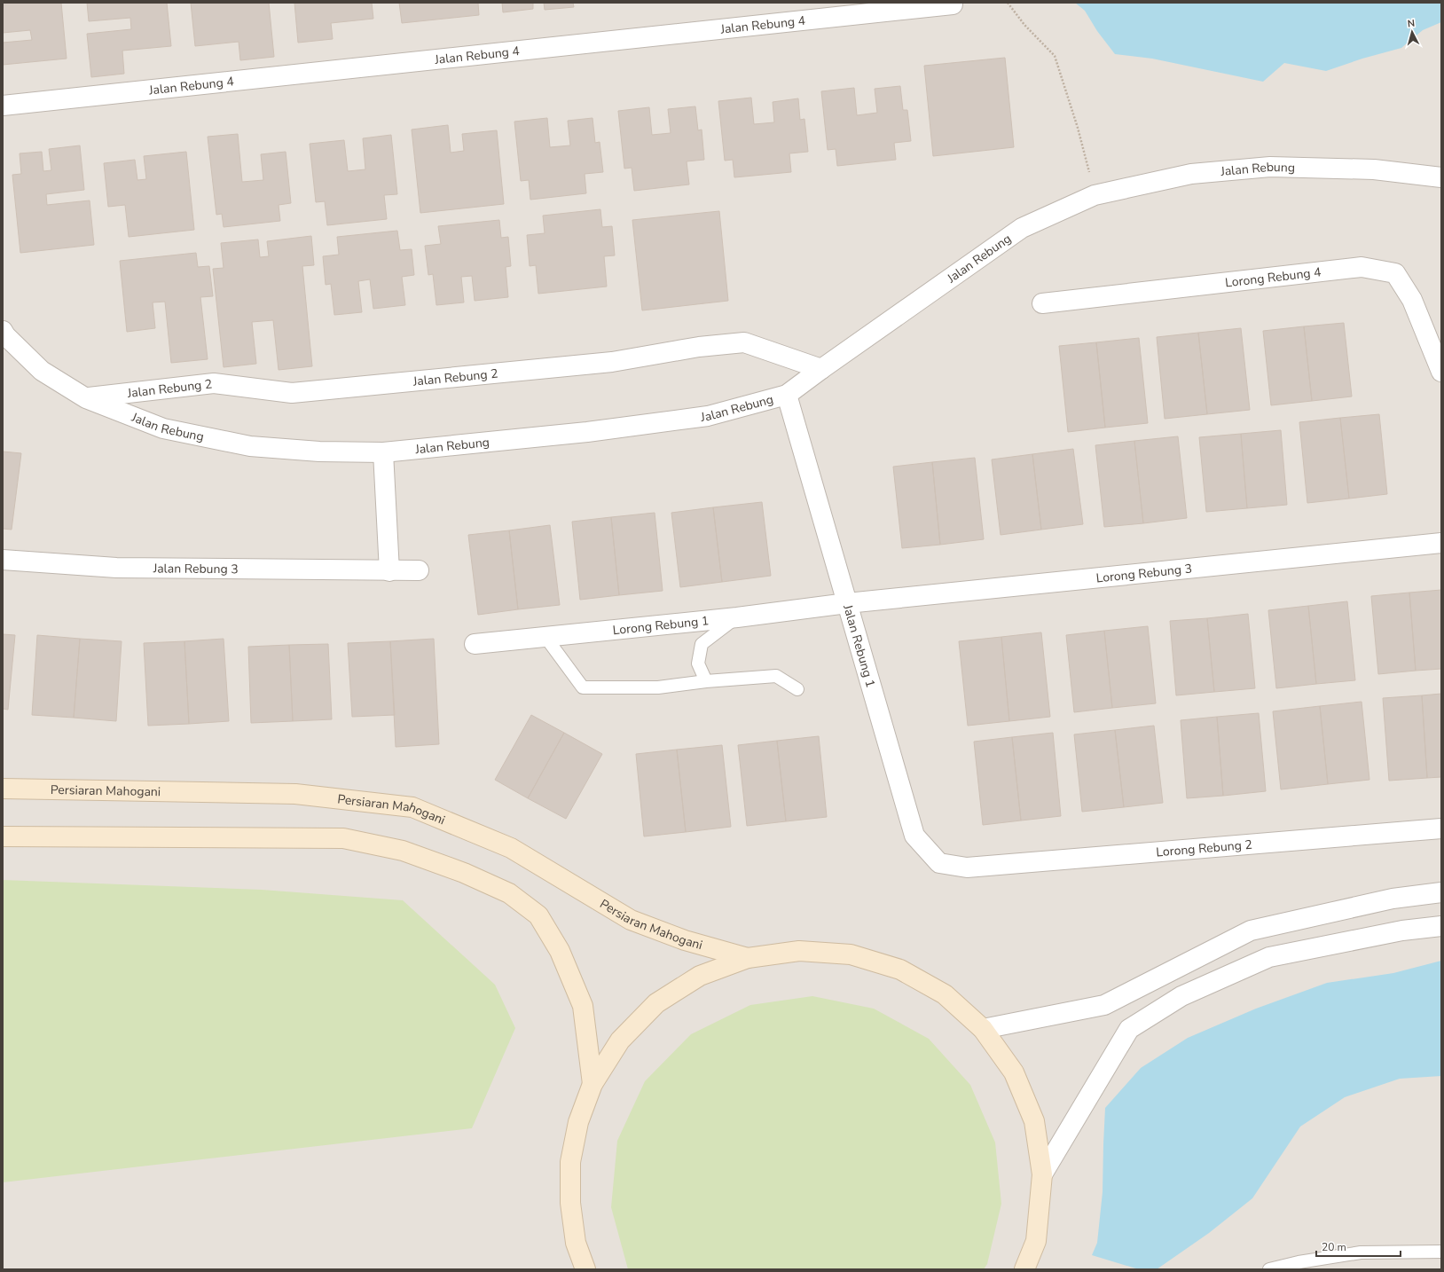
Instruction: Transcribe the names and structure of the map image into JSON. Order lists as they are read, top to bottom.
{
  "streets": {
    "main road": ["Persiaran Mahogani"],
    "street": [
      "Jalan Rebung 4",
      "Jalan Rebung",
      "Lorong Rebung 4",
      "Jalan Rebung 2",
      "Jalan Rebung 3",
      "Lorong Rebung 3",
      "Lorong Rebung 1",
      "Jalan Rebung 1",
      "Lorong Rebung 2"
    ]
  },
  "crossings": [
    ["Jalan Rebung", "Jalan Rebung 2"],
    ["Jalan Rebung", "Jalan Rebung 1"],
    ["Lorong Rebung 3", "Lorong Rebung 1"],
    ["Lorong Rebung 3", "Jalan Rebung 1"],
    ["Lorong Rebung 1", "Jalan Rebung 1"],
    ["Jalan Rebung 1", "Lorong Rebung 2"]
  ],
  "scale_bar": "20 m",
  "north": "top"
}
